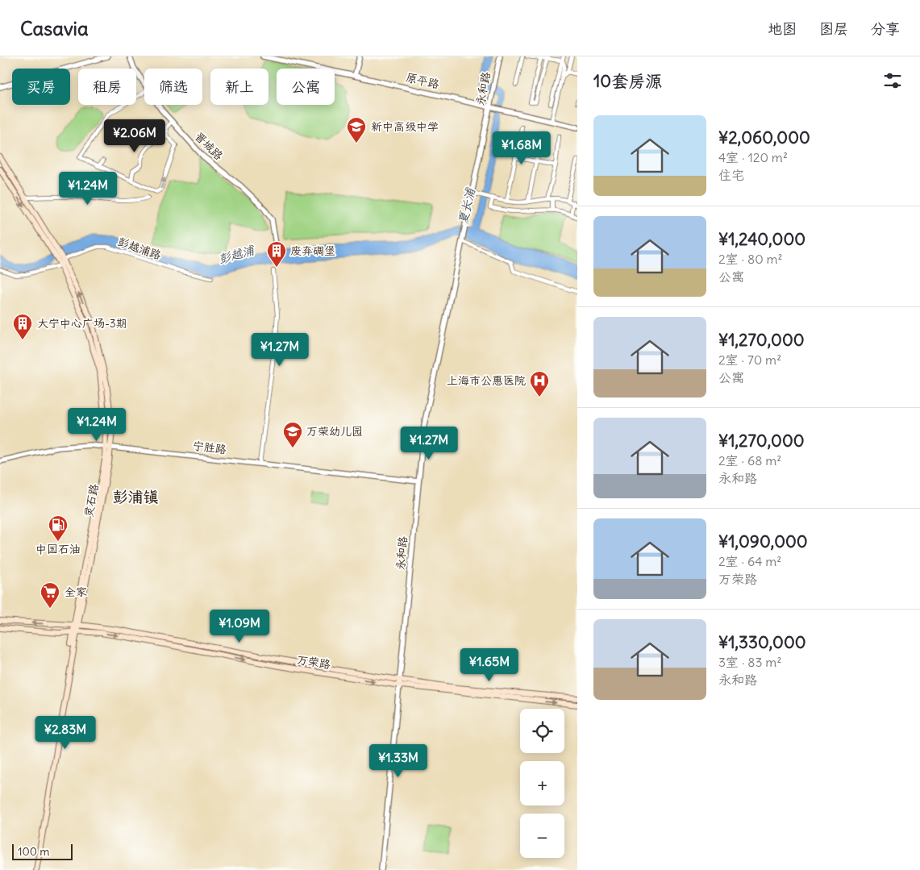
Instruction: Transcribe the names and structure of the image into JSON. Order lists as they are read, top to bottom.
{
  "streets": {
    "main road": ["灵石路", "万荣路"],
    "street": [
      "原平路",
      "永和路",
      "晋城路",
      "彭越浦路",
      "宁胜路"
    ]
  },
  "crossings": [
    ["原平路", "永和路"],
    ["永和路", "宁胜路"],
    ["永和路", "万荣路"],
    ["彭越浦路", "灵石路"],
    ["宁胜路", "灵石路"],
    ["灵石路", "万荣路"]
  ],
  "districts": ["彭浦镇"],
  "water": ["夏长浦", "彭越浦"],
  "places": {
    "school or university": ["新中高级中学", "万荣幼儿园"],
    "building": ["废弃碉堡", "大宁中心广场-3期"],
    "hospital": ["上海市公惠医院"],
    "fuel station": ["中国石油"],
    "supermarket": ["全家"]
  },
  "scale_bar": "100 m",
  "page": {
    "header": "Casavia",
    "nav": ["地图", "图层", "分享"],
    "heading": "10套房源",
    "chip": [
      "买房",
      "租房",
      "筛选",
      "新上",
      "公寓"
    ],
    "list": [
      {
        "name": "¥2,060,000",
        "note": "4室 · 120 m² · 住宅"
      },
      {
        "name": "¥1,240,000",
        "note": "2室 · 80 m² · 公寓"
      },
      {
        "name": "¥1,270,000",
        "note": "2室 · 70 m² · 公寓"
      },
      {
        "name": "¥1,270,000",
        "note": "2室 · 68 m² · 永和路"
      },
      {
        "name": "¥1,090,000",
        "note": "2室 · 64 m² · 万荣路"
      },
      {
        "name": "¥1,330,000",
        "note": "3室 · 83 m² · 永和路"
      }
    ],
    "price": [
      "¥2.06M",
      "¥1.68M",
      "¥1.24M",
      "¥1.27M",
      "¥1.24M",
      "¥1.27M",
      "¥1.09M",
      "¥1.65M",
      "¥2.83M",
      "¥1.33M"
    ],
    "map_buttons": ["+", "−"],
    "scale": "100 m"
  }
}
